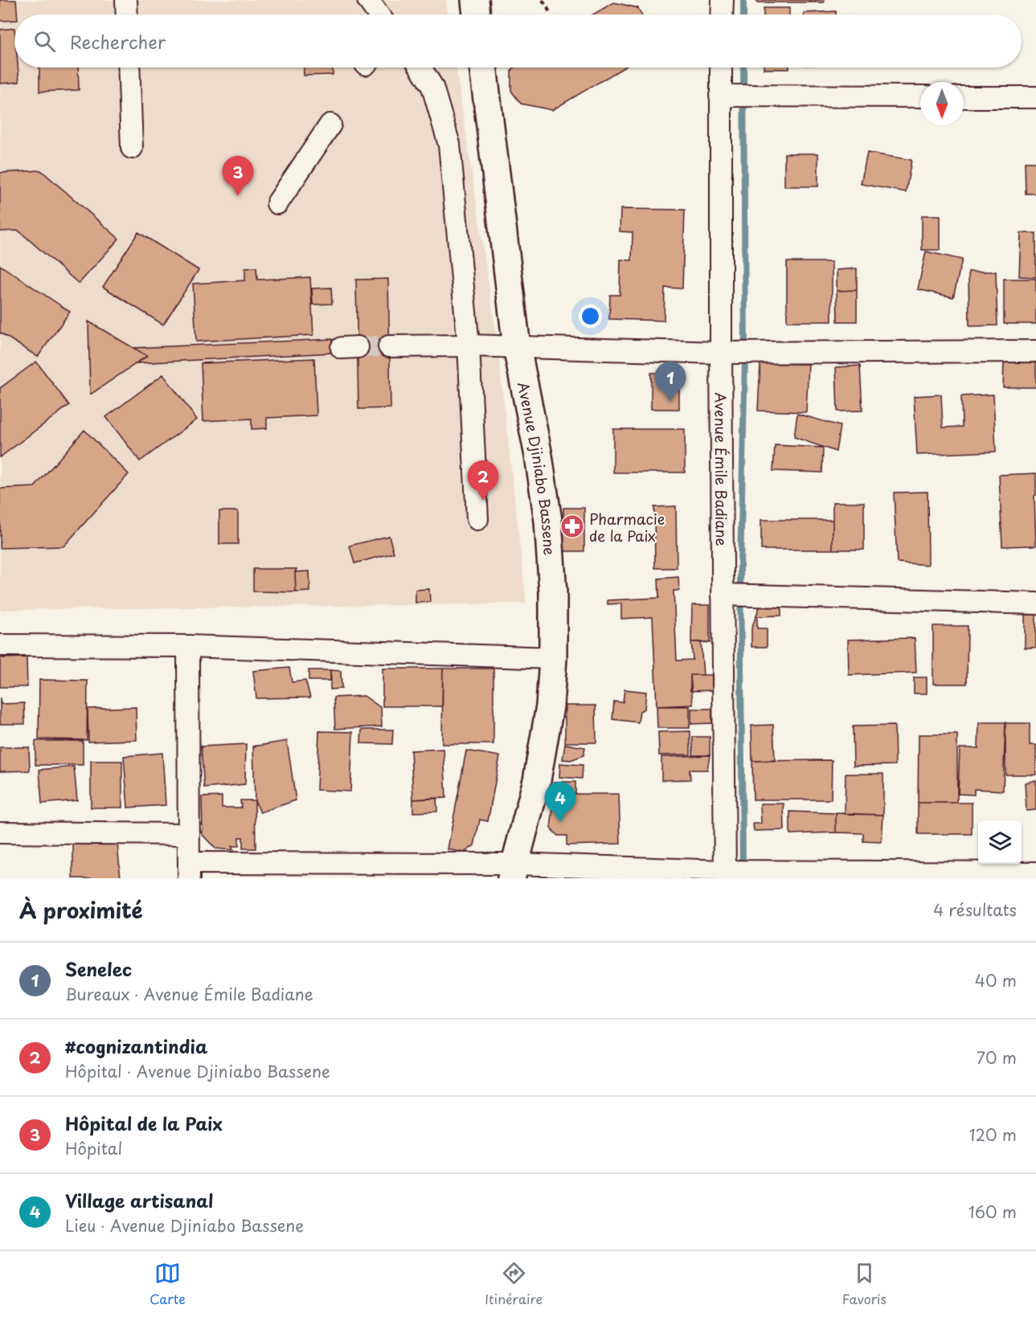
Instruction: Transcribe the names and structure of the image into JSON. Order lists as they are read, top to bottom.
{
  "streets": {
    "main road": ["Avenue Djiniabo Bassene"],
    "street": ["Avenue Émile Badiane"]
  },
  "places": {
    "pharmacy": ["Pharmacie de la Paix"]
  },
  "north": "bottom",
  "page": {
    "search": "Rechercher",
    "pins": [
      "3",
      "1",
      "2",
      "4"
    ],
    "heading": ["À proximité", "4 résultats"],
    "list": [
      {
        "mark": "1",
        "name": "Senelec",
        "note": "Bureaux · Avenue Émile Badiane",
        "value": "40 m"
      },
      {
        "mark": "2",
        "name": "#cognizantindia",
        "note": "Hôpital · Avenue Djiniabo Bassene",
        "value": "70 m"
      },
      {
        "mark": "3",
        "name": "Hôpital de la Paix",
        "note": "Hôpital",
        "value": "120 m"
      },
      {
        "mark": "4",
        "name": "Village artisanal",
        "note": "Lieu · Avenue Djiniabo Bassene",
        "value": "160 m"
      }
    ],
    "nav": ["Carte", "Itinéraire", "Favoris"]
  }
}
